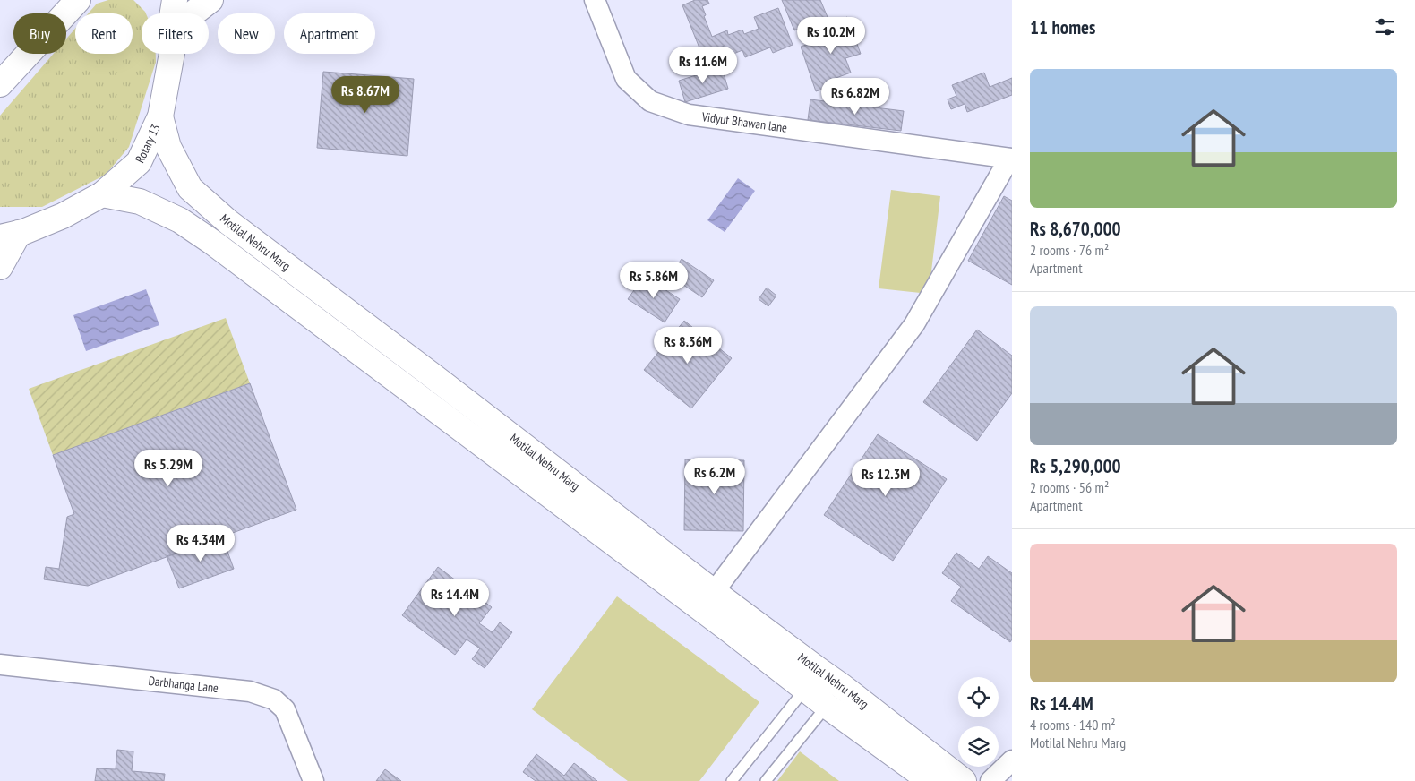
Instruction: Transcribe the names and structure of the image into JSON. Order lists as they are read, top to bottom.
{
  "streets": {
    "main road": ["Rotary 13", "Motilal Nehru Marg"],
    "street": ["Vidyut Bhawan lane", "Darbhanga Lane"]
  },
  "crossings": [
    ["Rotary 13", "Motilal Nehru Marg"]
  ],
  "page": {
    "heading": "11 homes",
    "chip": [
      "Buy",
      "Rent",
      "Filters",
      "New",
      "Apartment"
    ],
    "price": [
      "Rs 10.2M",
      "Rs 11.6M",
      "Rs 8.67M",
      "Rs 6.82M",
      "Rs 5.86M",
      "Rs 8.36M",
      "Rs 5.29M",
      "Rs 6.2M",
      "Rs 12.3M",
      "Rs 4.34M",
      "Rs 14.4M"
    ],
    "list": [
      {
        "name": "Rs 8,670,000",
        "note": "2 rooms · 76 m² · Apartment"
      },
      {
        "name": "Rs 5,290,000",
        "note": "2 rooms · 56 m² · Apartment"
      },
      {
        "name": "Rs 14.4M",
        "note": "4 rooms · 140 m² · Motilal Nehru Marg"
      }
    ]
  }
}
